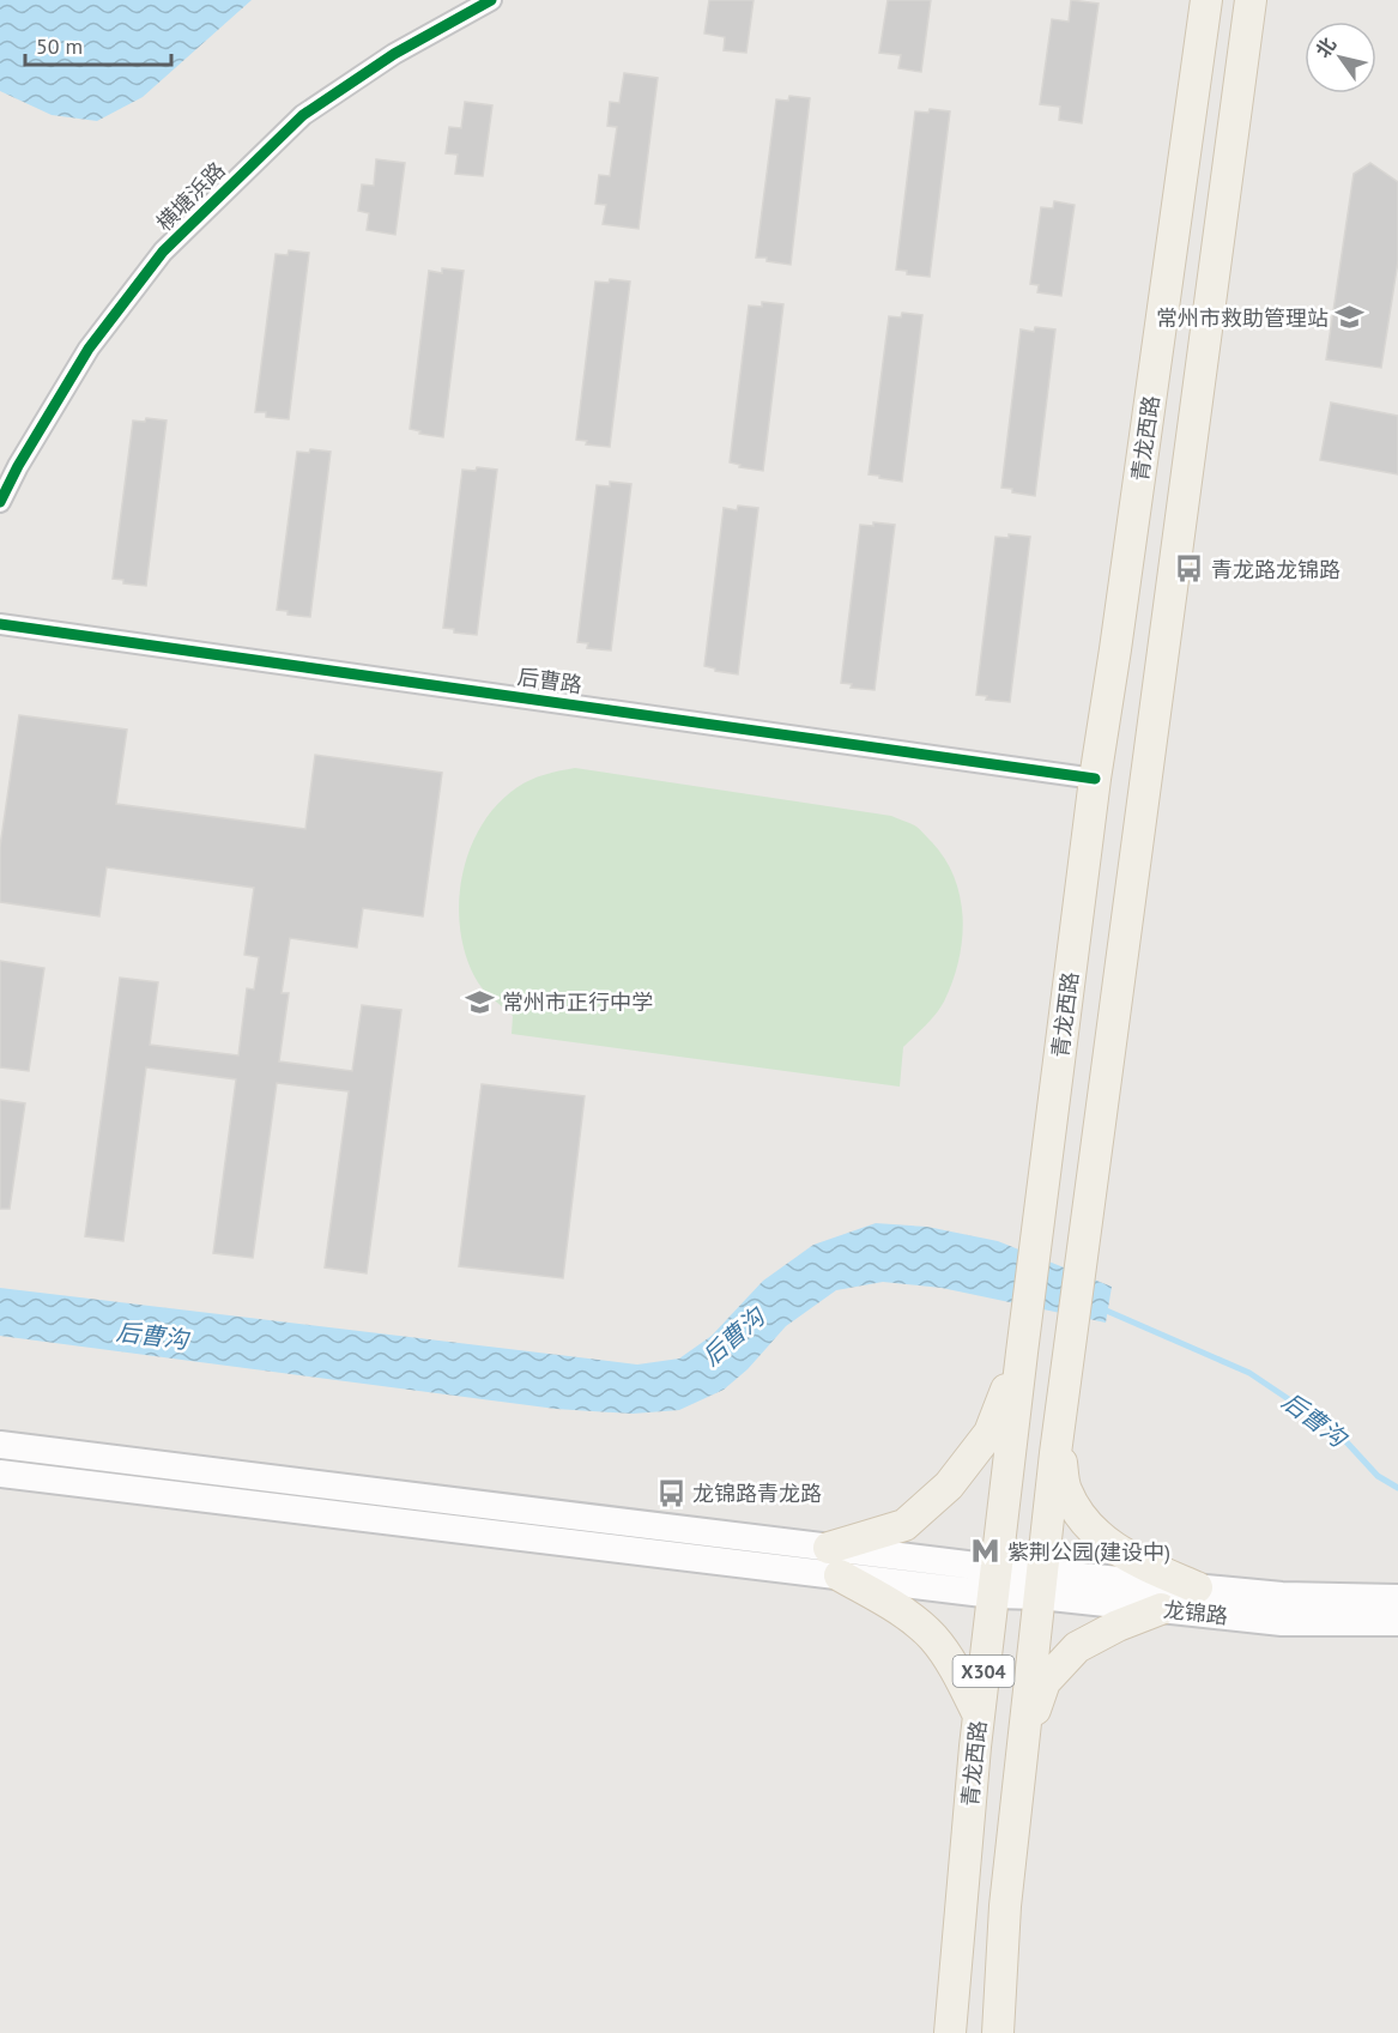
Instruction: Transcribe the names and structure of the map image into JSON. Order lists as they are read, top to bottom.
{
  "streets": {
    "main road": ["青龙西路", "龙锦路", "X304"],
    "street": ["横塘浜路", "后曹路"]
  },
  "crossings": [
    ["青龙西路", "后曹路"],
    ["青龙西路", "龙锦路"]
  ],
  "water": ["后曹沟"],
  "places": {
    "school or university": ["常州市救助管理站", "常州市正行中学"],
    "bus stop": ["青龙路龙锦路", "龙锦路青龙路"],
    "metro station": ["紫荆公园(建设中)"]
  },
  "scale_bar": "50 m",
  "north": "top left"
}
